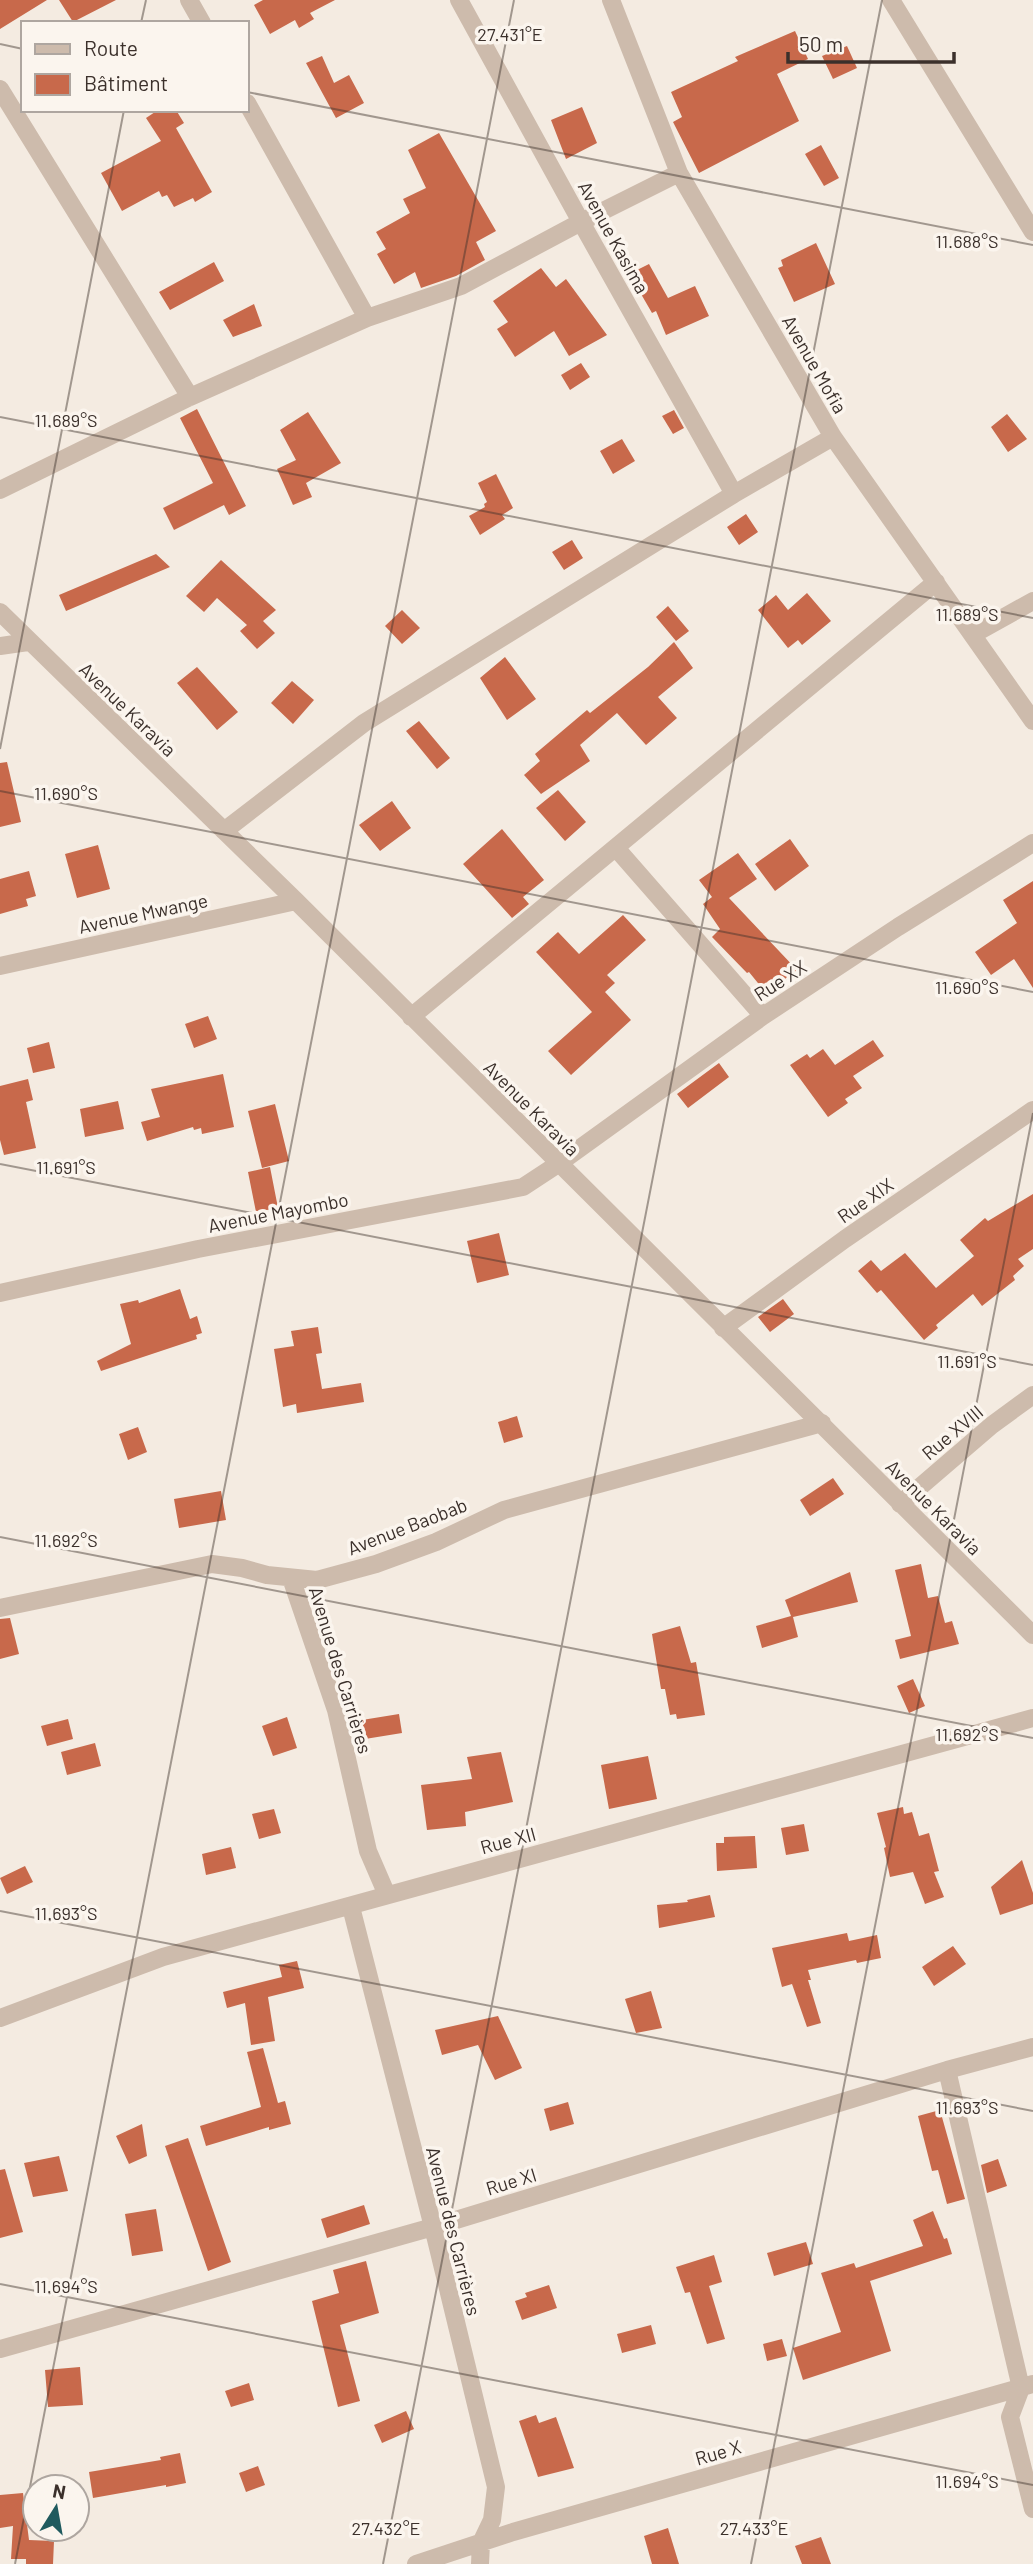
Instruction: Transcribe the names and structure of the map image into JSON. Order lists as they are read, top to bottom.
{
  "streets": {
    "street": [
      "Avenue Kasima",
      "Avenue Mofia",
      "Avenue Karavia",
      "Avenue Mwange",
      "Rue XX",
      "Rue XIX",
      "Avenue Mayombo",
      "Rue XVIII",
      "Avenue Baobab",
      "Avenue des Carrières",
      "Rue XII",
      "Rue XI",
      "Rue X"
    ]
  },
  "crossings": [
    ["Avenue Karavia", "Avenue Mwange"],
    ["Avenue Karavia", "Rue XX"],
    ["Avenue Karavia", "Rue XIX"],
    ["Avenue Karavia", "Avenue Mayombo"],
    ["Avenue Karavia", "Rue XVIII"],
    ["Avenue Karavia", "Avenue Baobab"],
    ["Rue XX", "Avenue Mayombo"],
    ["Avenue Baobab", "Avenue des Carrières"],
    ["Avenue des Carrières", "Rue XII"],
    ["Avenue des Carrières", "Rue XI"],
    ["Avenue des Carrières", "Rue X"]
  ],
  "legend": ["Route", "Bâtiment"],
  "scale_bar": "50 m",
  "north": "top",
  "coordinates": [
    "27.431°E",
    "11.688°S",
    "11.689°S",
    "11.690°S",
    "11.691°S",
    "11.692°S",
    "11.693°S",
    "11.694°S",
    "27.432°E",
    "27.433°E"
  ]
}
